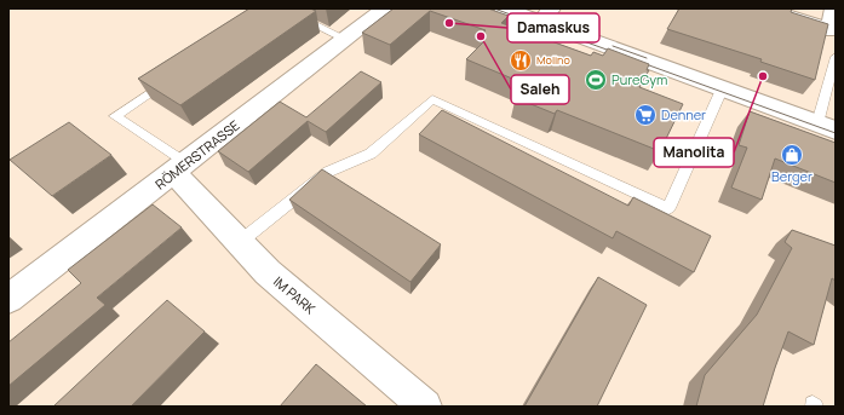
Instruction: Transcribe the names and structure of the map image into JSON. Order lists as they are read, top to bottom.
{
  "streets": {
    "street": ["RÖMERSTRASSE", "IM PARK"]
  },
  "crossings": [
    ["RÖMERSTRASSE", "IM PARK"]
  ],
  "places": {
    "other": ["Damaskus", "Saleh", "Manolita"],
    "restaurant": ["Molino"],
    "sports": ["PureGym"],
    "supermarket": ["Denner"],
    "shop": ["Berger"]
  }
}
